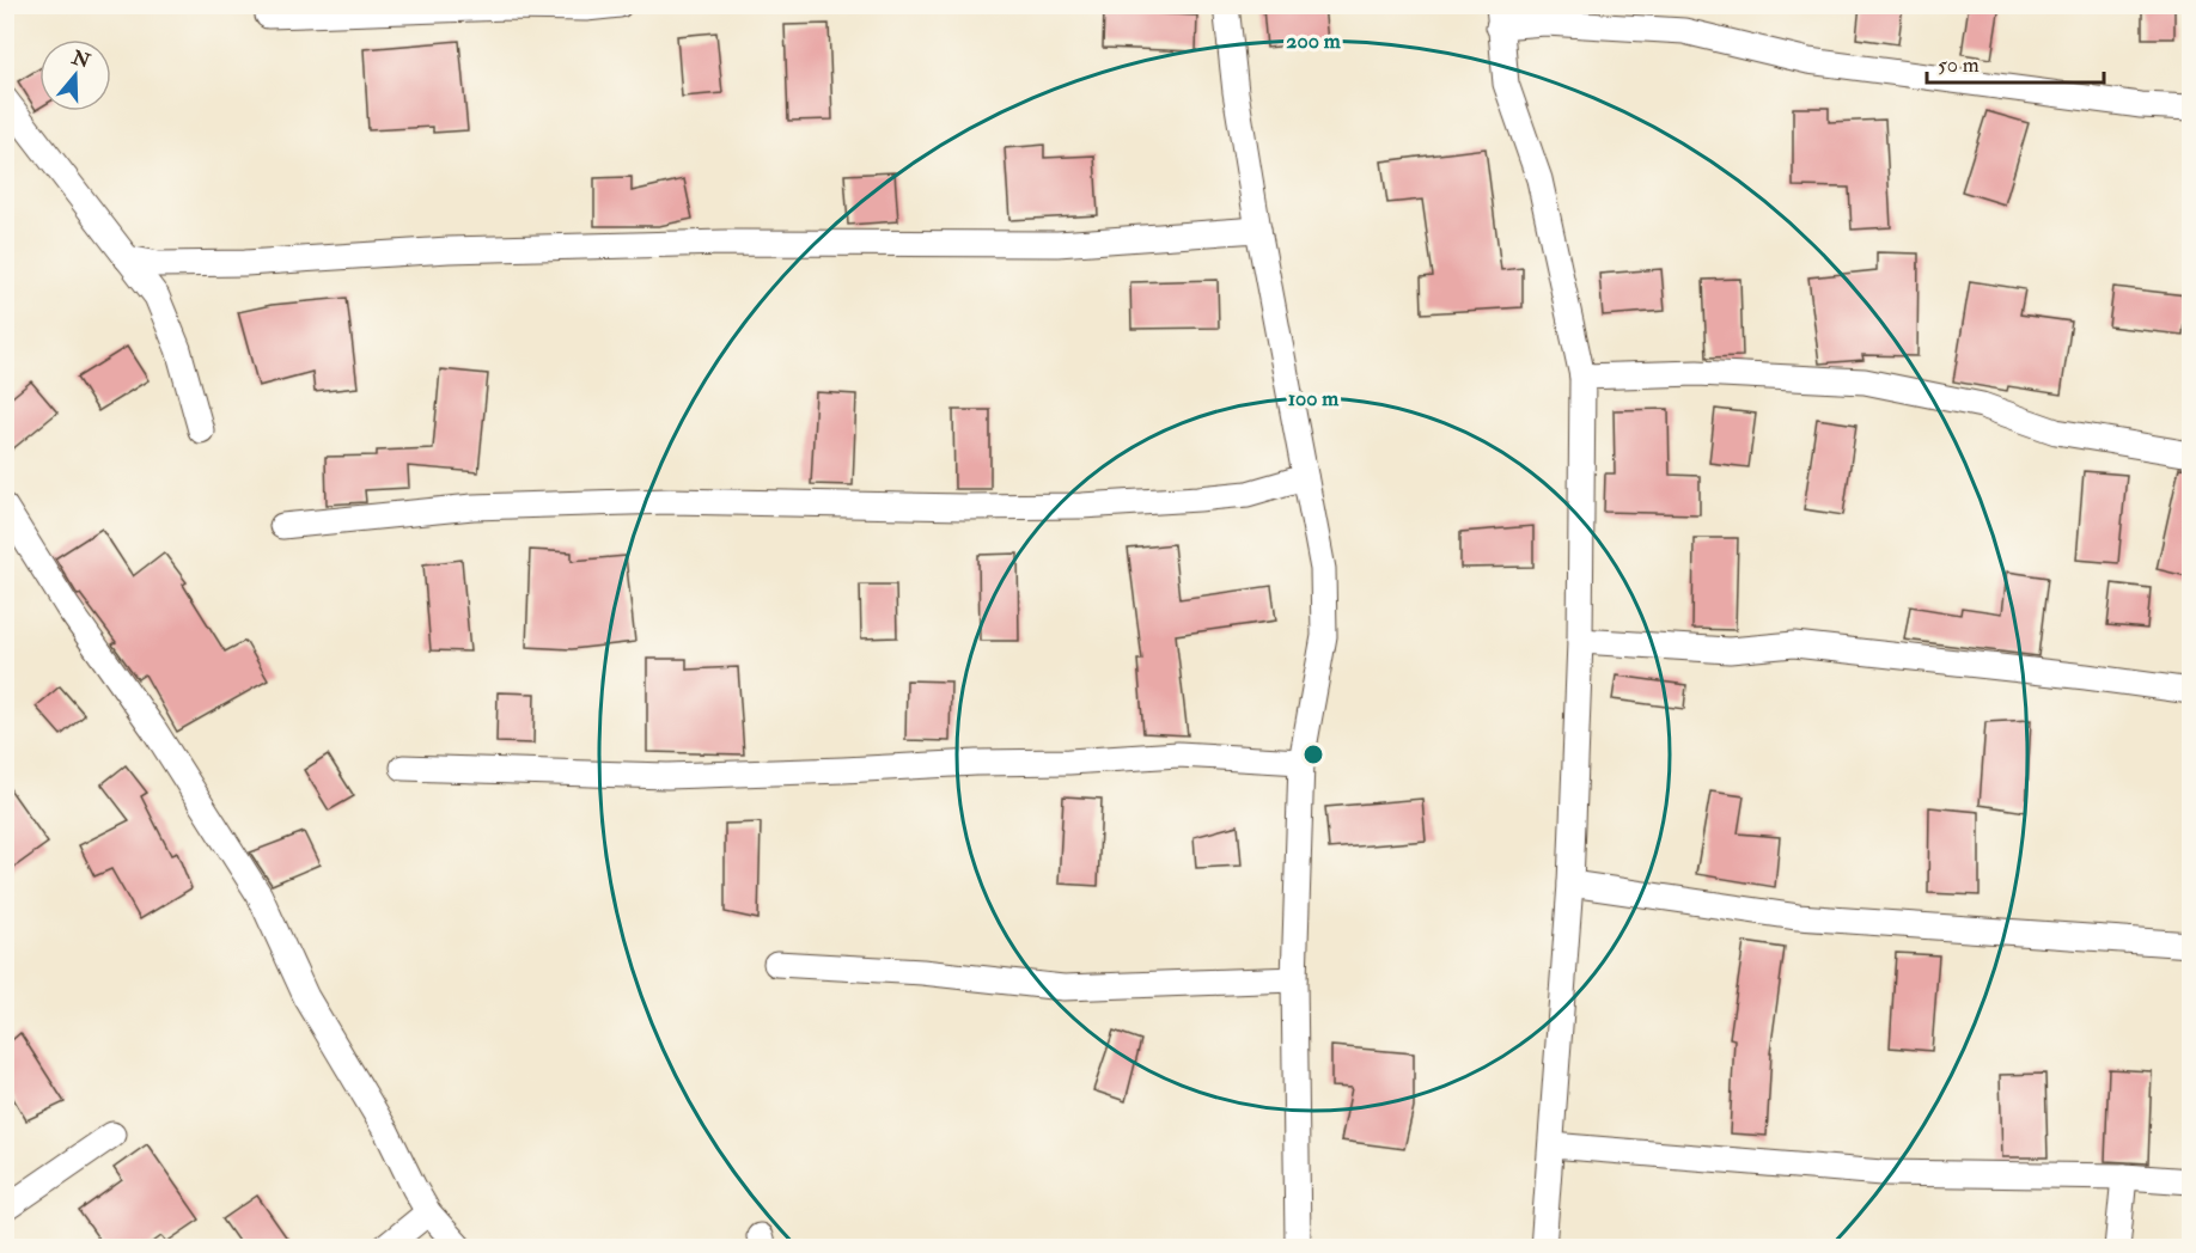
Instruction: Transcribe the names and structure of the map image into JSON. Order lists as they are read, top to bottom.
{
  "scale_bar": "50 m",
  "north": "top",
  "rings": ["200 m", "100 m"]
}
